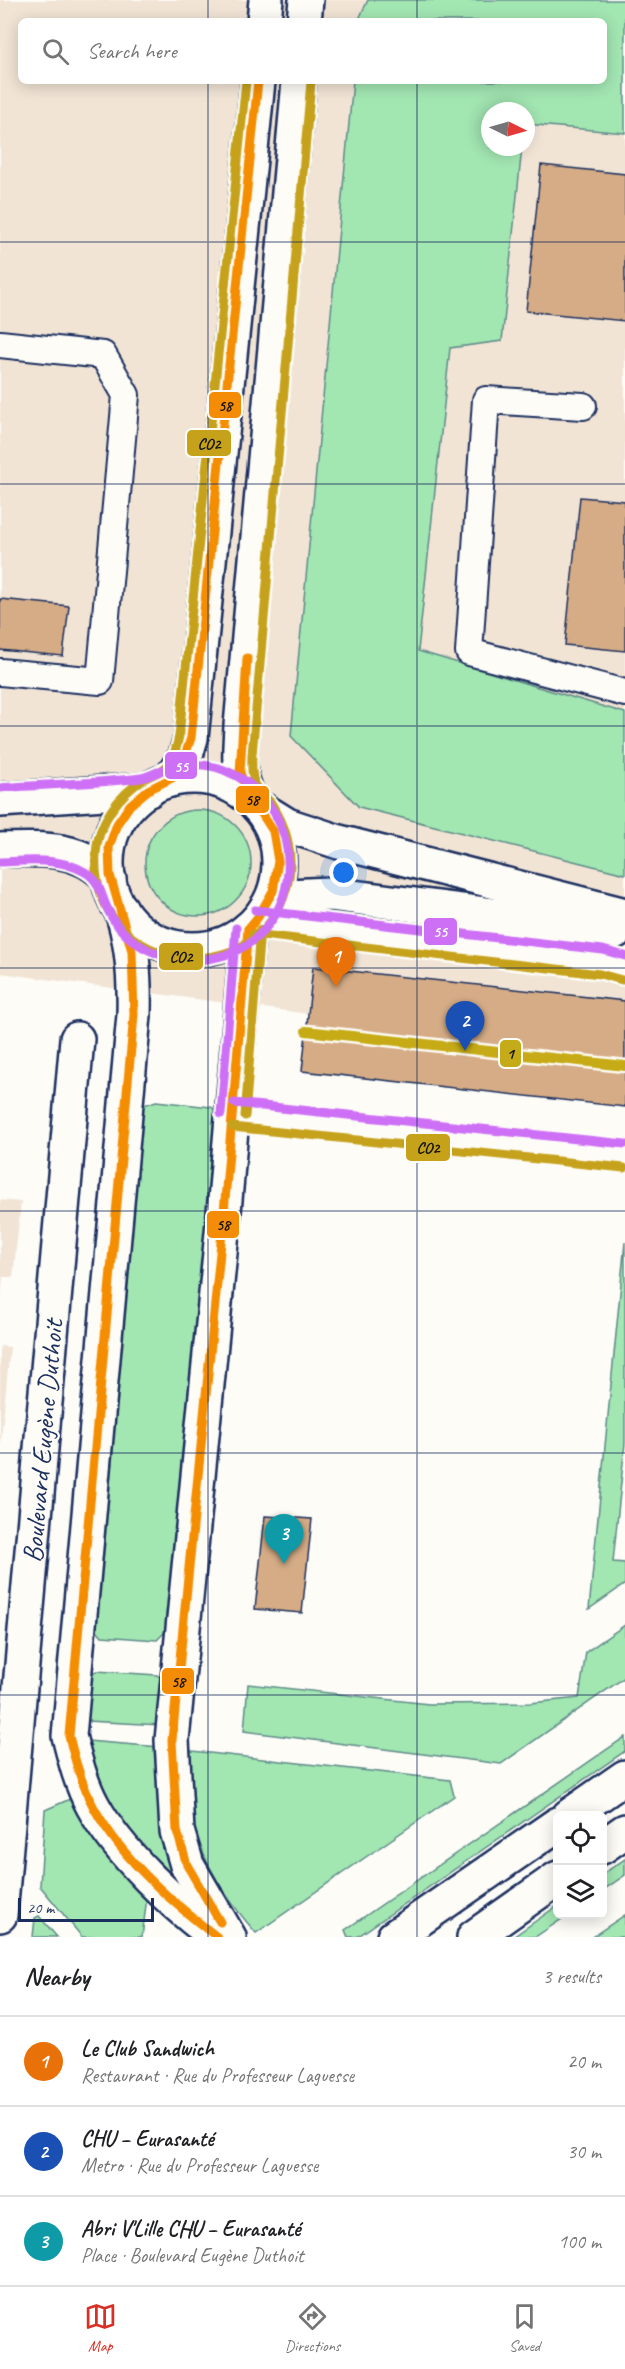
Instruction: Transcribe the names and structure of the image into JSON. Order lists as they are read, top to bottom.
{
  "streets": {
    "street": ["Boulevard Eugène Duthoit"]
  },
  "lines": [
    "transit line 58",
    "transit line CO2",
    "transit line 55",
    "transit line 1"
  ],
  "scale_bar": "20 m",
  "north": "right",
  "page": {
    "search": "Search here",
    "pins": ["1", "2", "3"],
    "scale": "20 m",
    "heading": ["Nearby", "3 results"],
    "list": [
      {
        "mark": "1",
        "name": "Le Club Sandwich",
        "note": "Restaurant · Rue du Professeur Laguesse",
        "value": "20 m"
      },
      {
        "mark": "2",
        "name": "CHU – Eurasanté",
        "note": "Metro · Rue du Professeur Laguesse",
        "value": "30 m"
      },
      {
        "mark": "3",
        "name": "Abri V'Lille CHU – Eurasanté",
        "note": "Place · Boulevard Eugène Duthoit",
        "value": "100 m"
      }
    ],
    "nav": ["Map", "Directions", "Saved"]
  }
}
